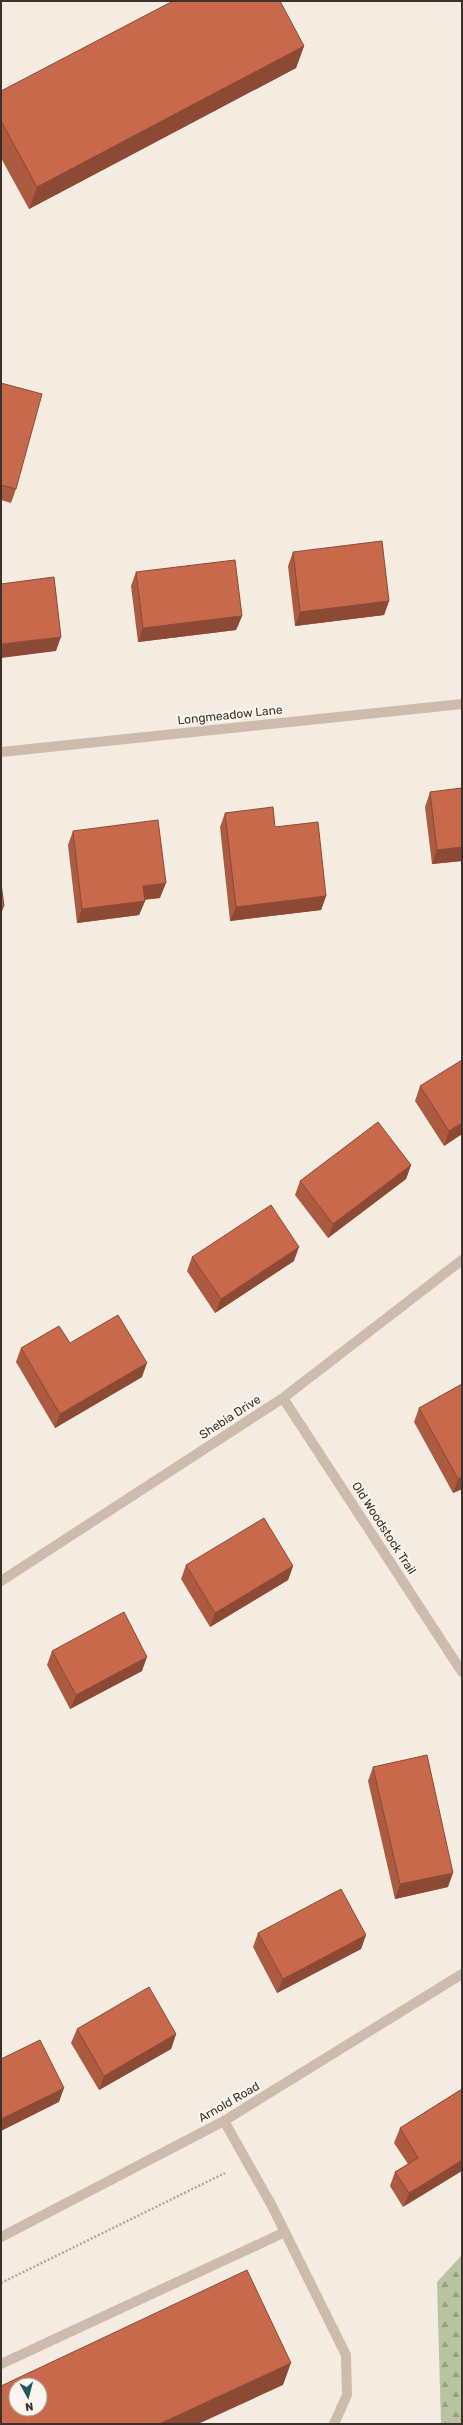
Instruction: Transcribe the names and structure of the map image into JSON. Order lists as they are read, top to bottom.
{
  "streets": {
    "street": [
      "Longmeadow Lane",
      "Shebia Drive",
      "Old Woodstock Trail",
      "Arnold Road"
    ]
  },
  "crossings": [
    ["Shebia Drive", "Old Woodstock Trail"]
  ],
  "north": "bottom"
}
